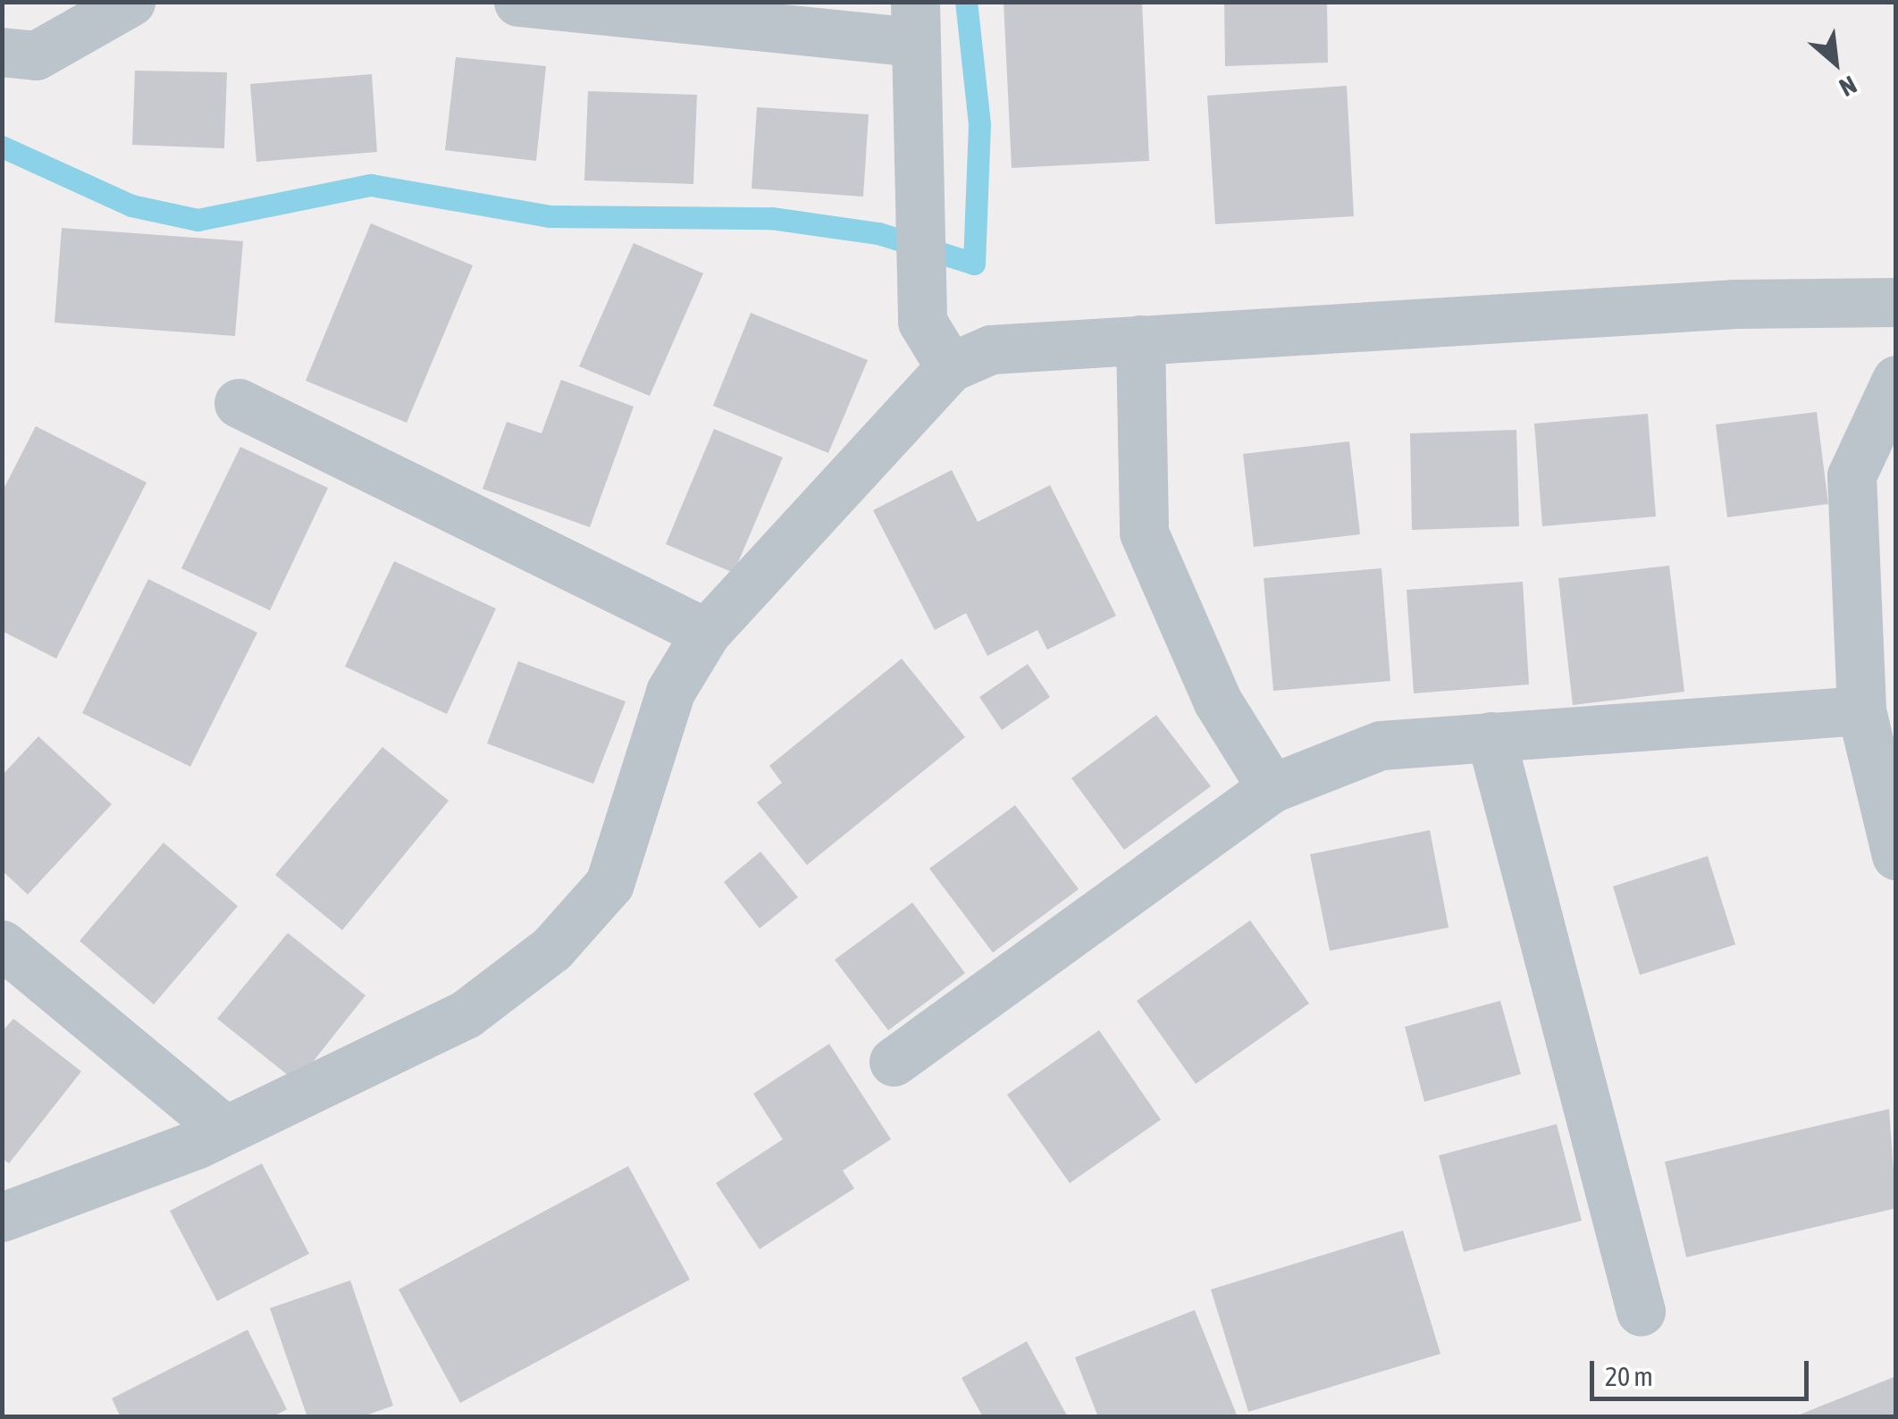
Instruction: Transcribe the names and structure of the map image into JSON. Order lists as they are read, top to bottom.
{
  "scale_bar": "20 m",
  "north": "bottom right"
}
